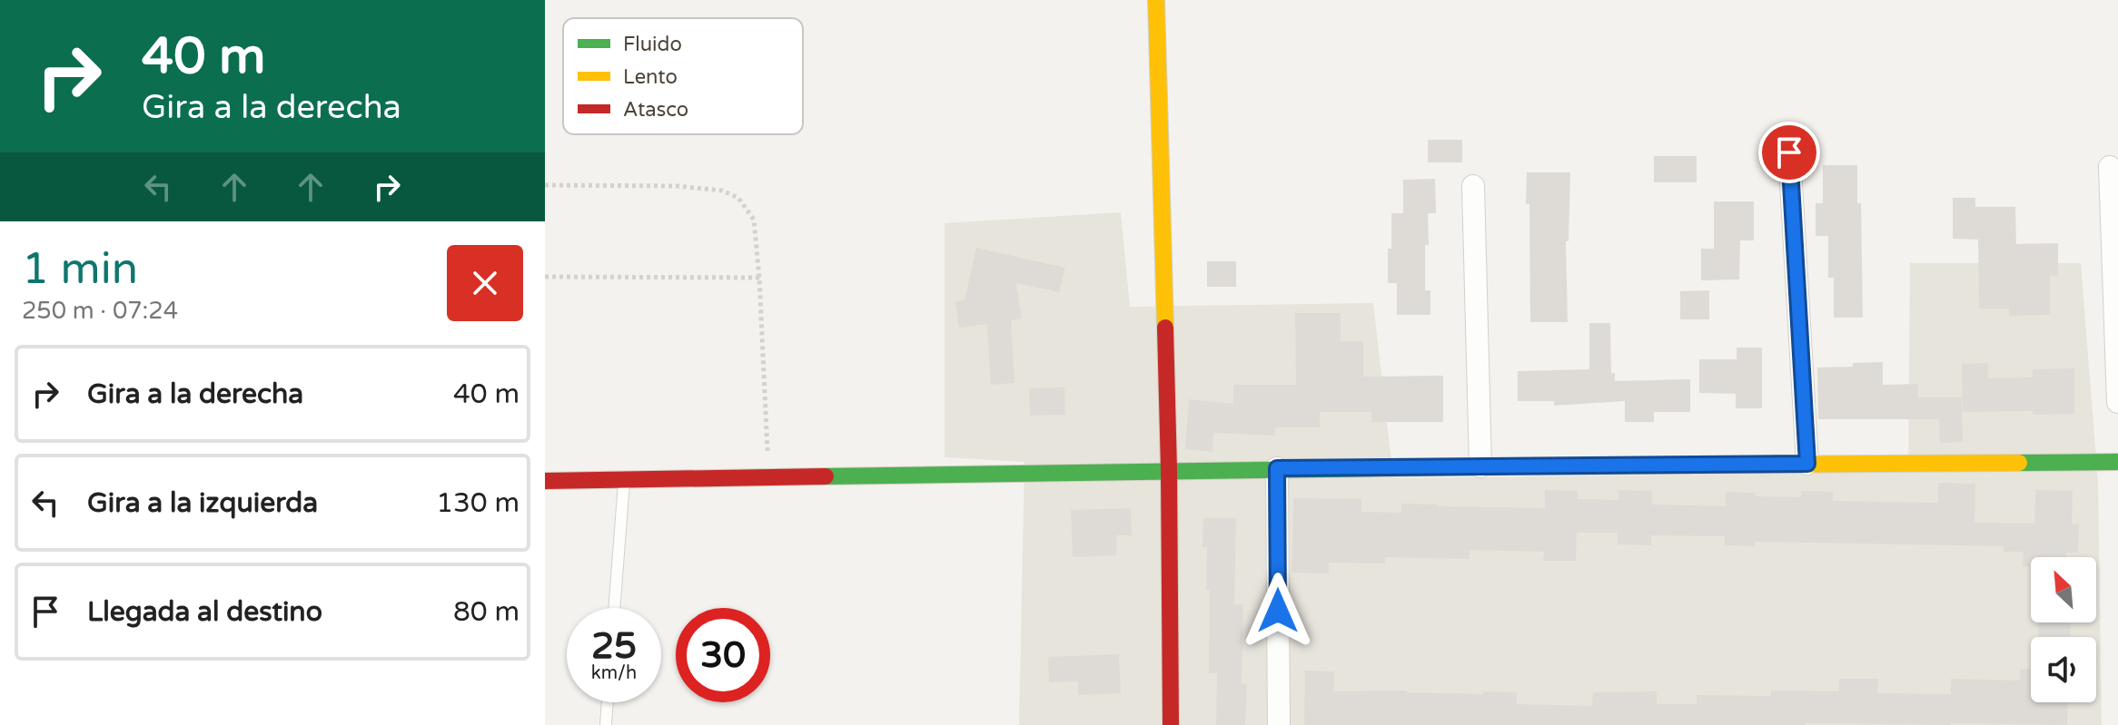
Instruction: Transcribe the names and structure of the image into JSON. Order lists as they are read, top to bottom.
{
  "legend": ["Fluido", "Lento", "Atasco"],
  "north": "top left",
  "page": {
    "turn": ["40 m", "Gira a la derecha"],
    "heading": ["1 min", "250 m · 07:24"],
    "list": [
      {
        "name": "Gira a la derecha",
        "value": "40 m"
      },
      {
        "name": "Gira a la izquierda",
        "value": "130 m"
      },
      {
        "name": "Llegada al destino",
        "value": "80 m"
      }
    ],
    "speed": "25 km/h",
    "limit": "30"
  }
}
